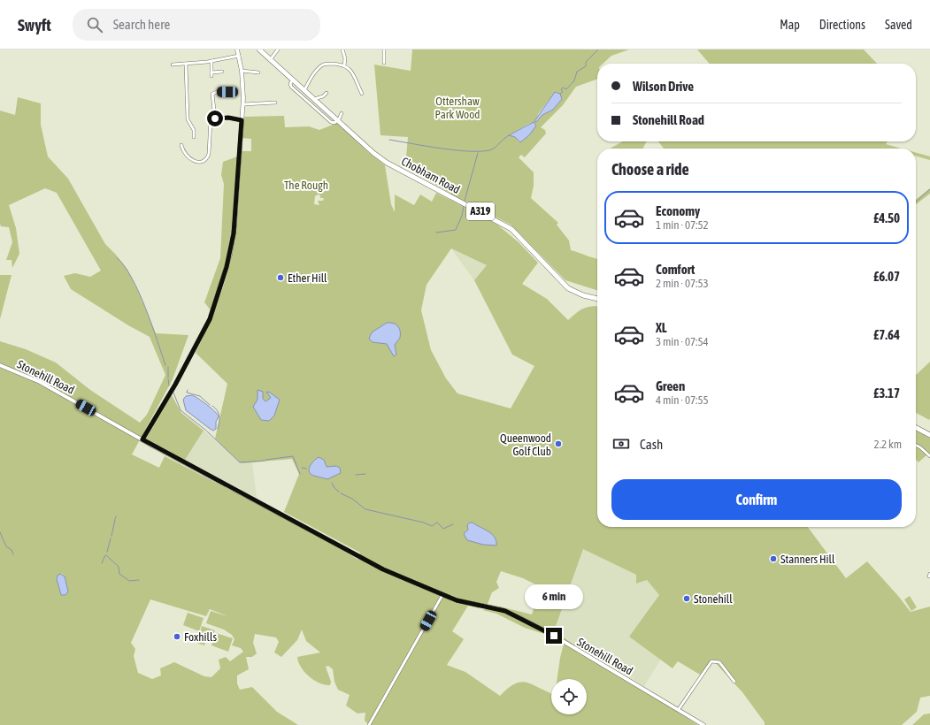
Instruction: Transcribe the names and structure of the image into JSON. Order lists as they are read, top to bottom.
{
  "streets": {
    "main road": ["Chobham Road", "A319"],
    "street": ["Stonehill Road"]
  },
  "parks": ["Ottershaw Park Wood", "The Rough"],
  "places": [
    "Ether Hill",
    "Queenwood Golf Club",
    "Stanners Hill",
    "Stonehill",
    "Foxhills"
  ],
  "page": {
    "header": "Swyft",
    "search": "Search here",
    "nav": ["Map", "Directions", "Saved"],
    "banner": ["Wilson Drive", "Stonehill Road"],
    "heading": "Choose a ride",
    "list": [
      {
        "name": "Economy",
        "note": "1 min · 07:52",
        "value": "£4.50"
      },
      {
        "name": "Comfort",
        "note": "2 min · 07:53",
        "value": "£6.07"
      },
      {
        "name": "XL",
        "note": "3 min · 07:54",
        "value": "£7.64"
      },
      {
        "name": "Green",
        "note": "4 min · 07:55",
        "value": "£3.17"
      }
    ],
    "pay": ["Cash", "2.2 km"],
    "buttons": "Confirm",
    "bubble": "6 min"
  }
}
